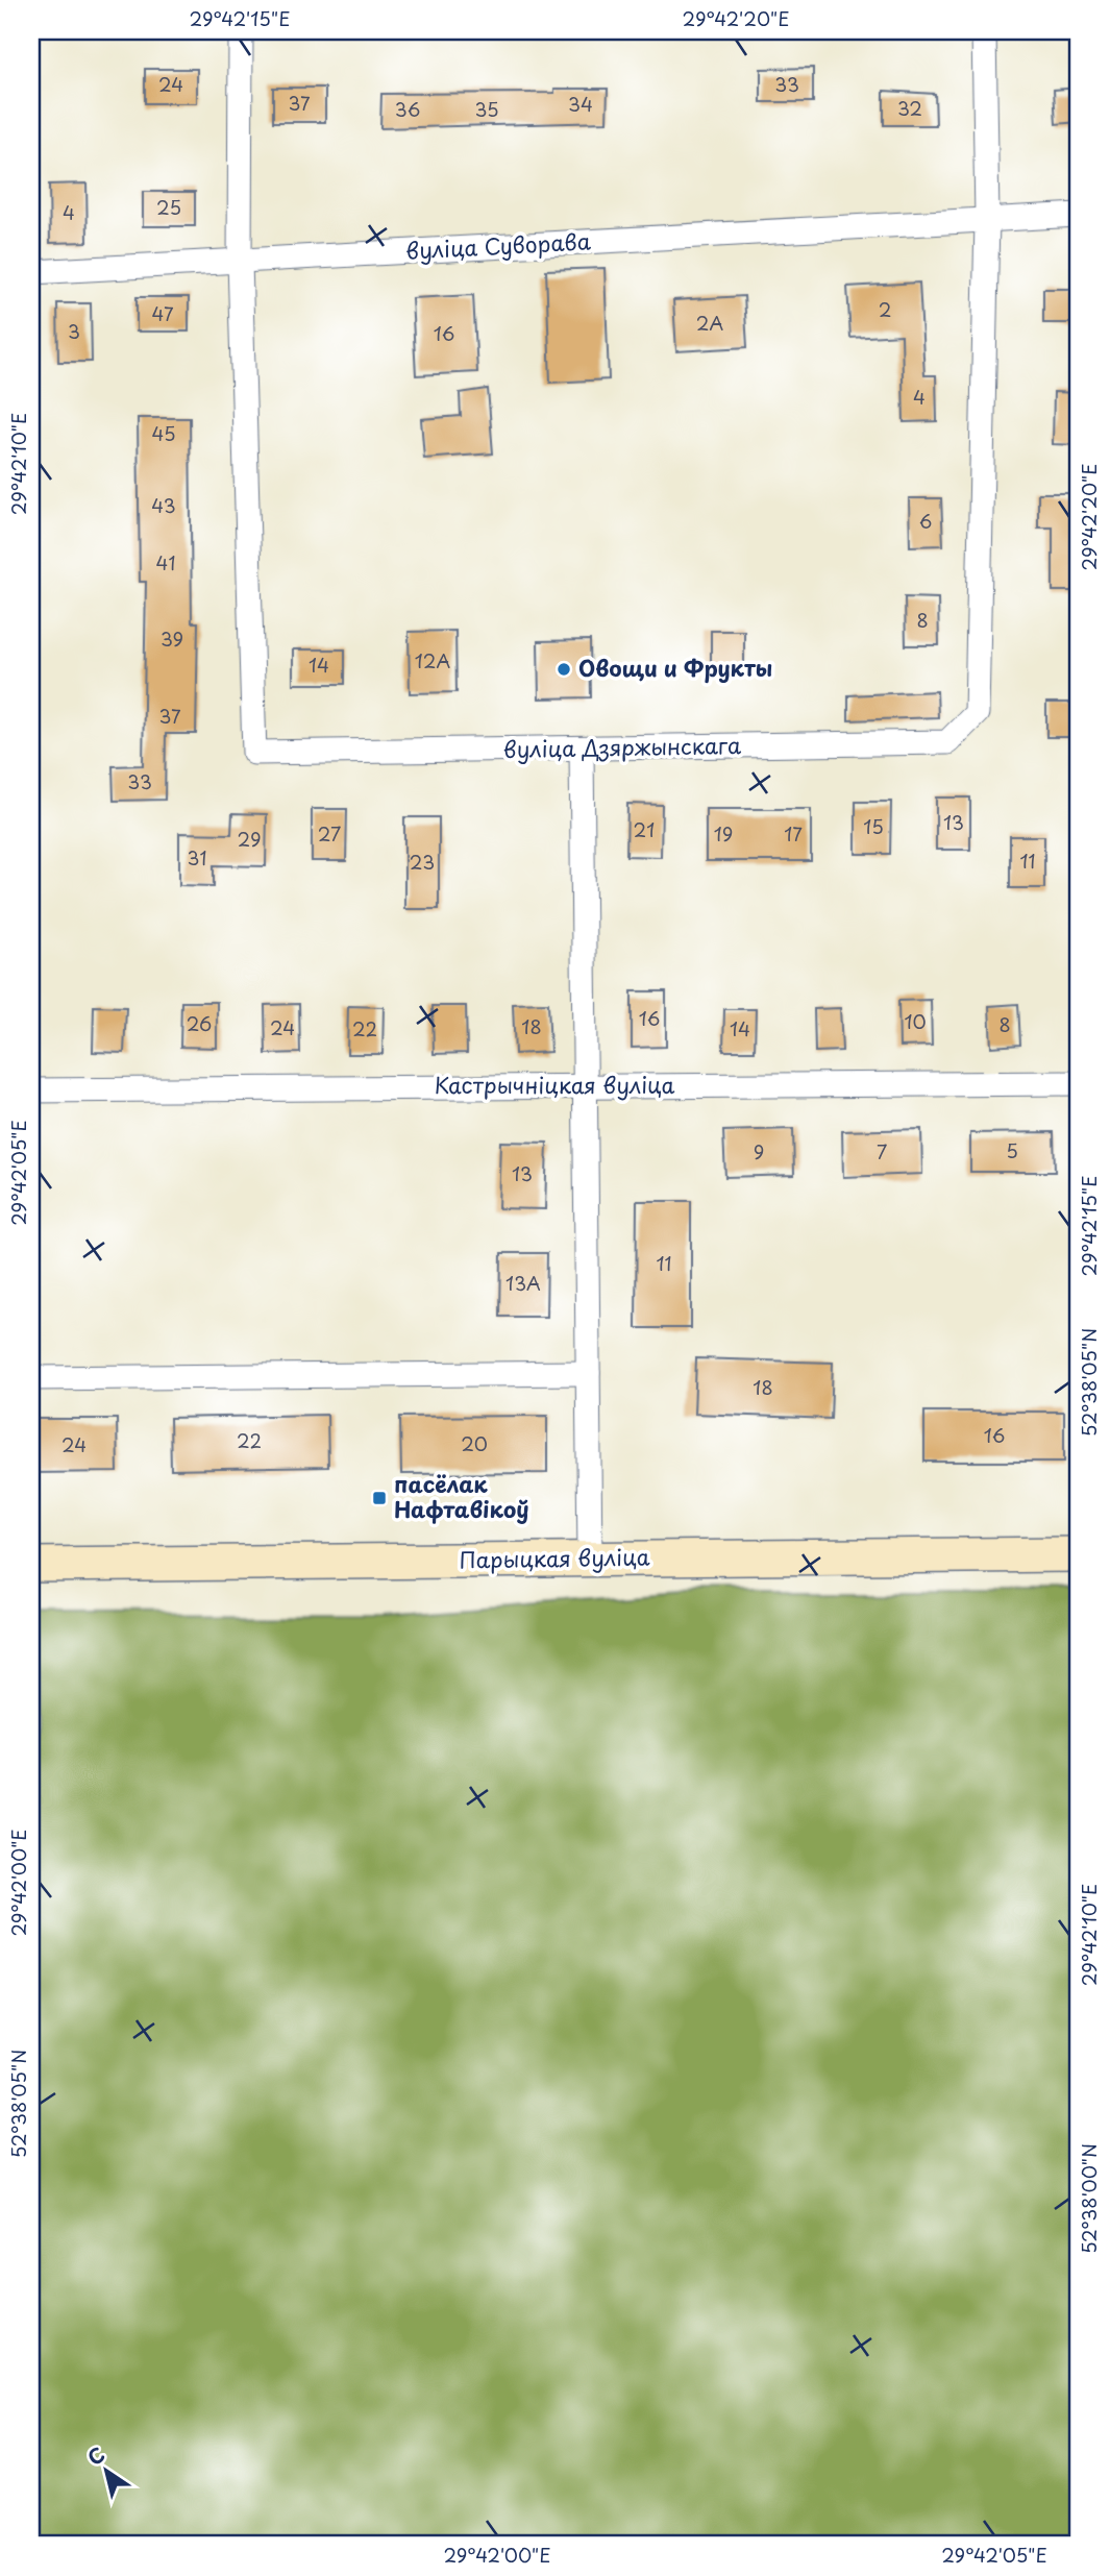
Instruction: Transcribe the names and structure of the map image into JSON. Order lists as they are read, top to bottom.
{
  "streets": {
    "main road": ["Парыцкая вуліца"],
    "street": ["вуліца Суворава", "вуліца Дзяржынскага", "Кастрычніцкая вуліца"]
  },
  "crossings": [
    ["вуліца Суворава", "вуліца Дзяржынскага"]
  ],
  "places": {
    "other": ["Овощи и Фрукты"],
    "transit": ["пасёлак Нафтавікоў"]
  },
  "house_numbers": [
    "24",
    "33",
    "37",
    "34",
    "32",
    "36",
    "35",
    "25",
    "4",
    "2",
    "47",
    "2А",
    "3",
    "16",
    "4",
    "45",
    "43",
    "6",
    "41",
    "8",
    "39",
    "12А",
    "14",
    "37",
    "33",
    "13",
    "15",
    "21",
    "27",
    "19",
    "17",
    "29",
    "31",
    "11",
    "23",
    "16",
    "10",
    "26",
    "8",
    "18",
    "24",
    "22",
    "14",
    "5",
    "9",
    "7",
    "13",
    "11",
    "13А",
    "18",
    "16",
    "22",
    "20",
    "24"
  ],
  "north": "top left",
  "coordinates": [
    "29°42'15\"E",
    "29°42'20\"E",
    "29°42'10\"E",
    "29°42'05\"E",
    "52°38'05\"N",
    "29°42'00\"E",
    "52°38'00\"N"
  ]
}
